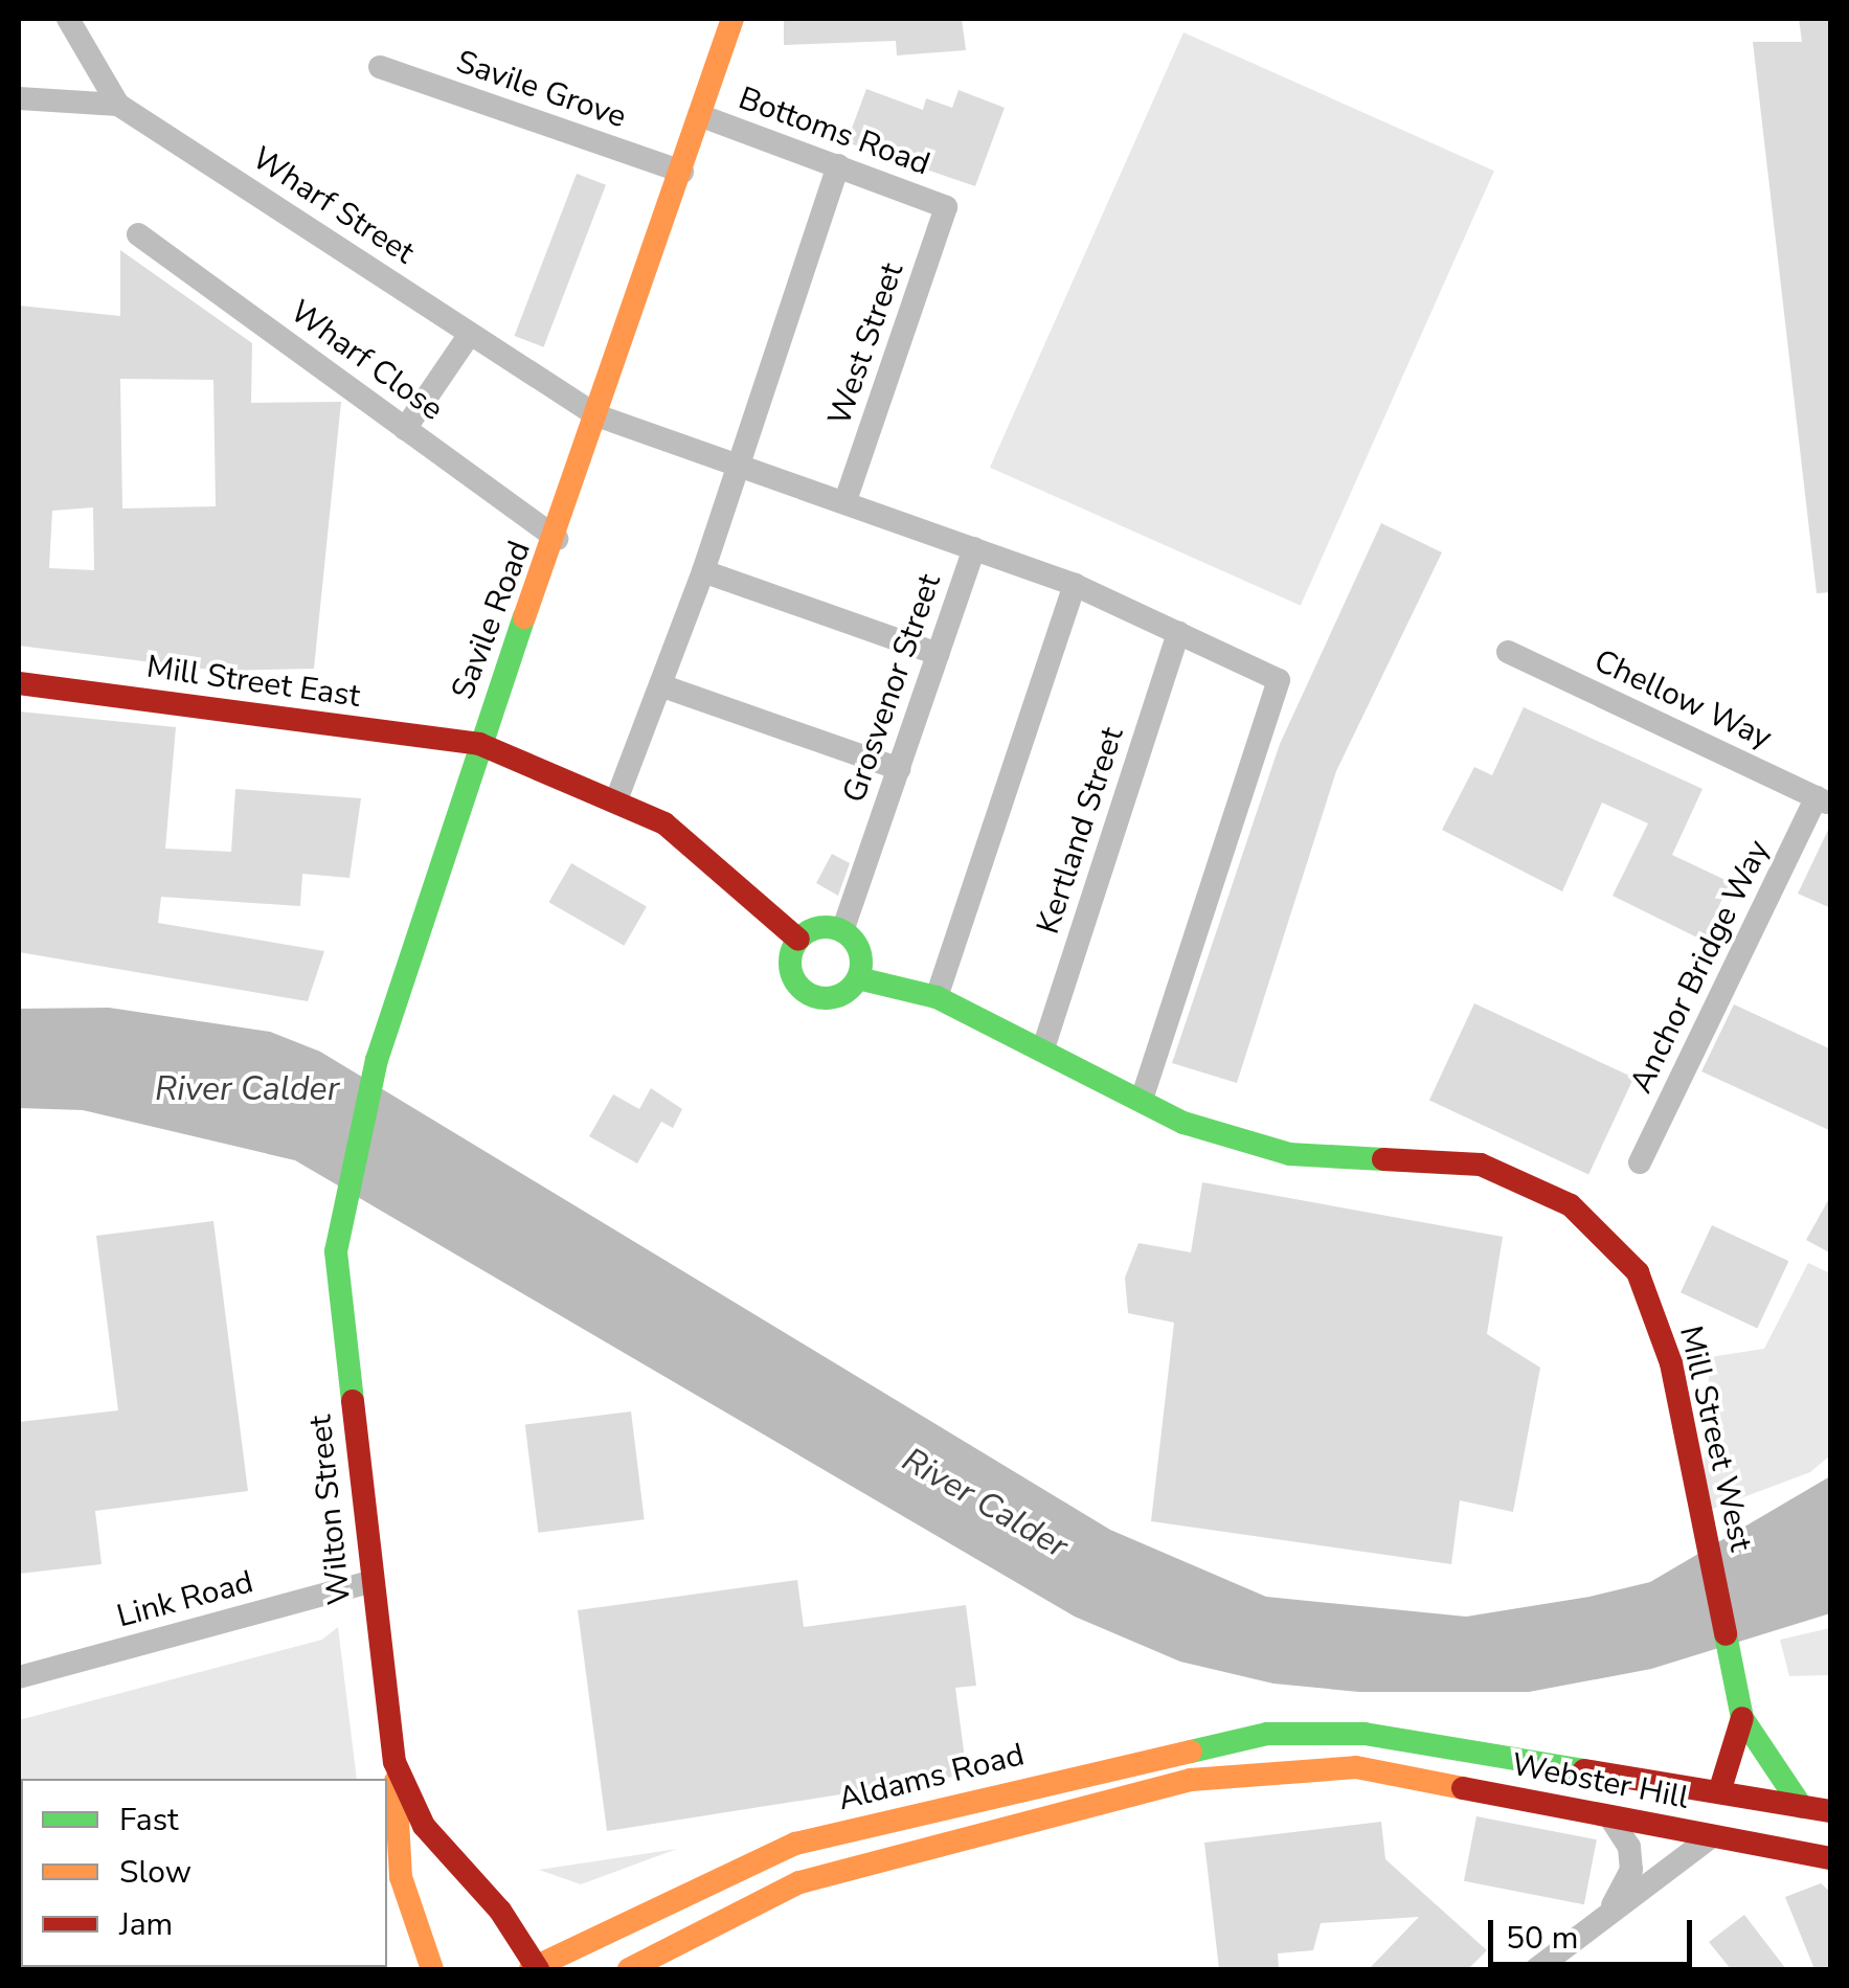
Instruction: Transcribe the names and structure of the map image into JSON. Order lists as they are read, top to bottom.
{
  "streets": {
    "main road": [
      "Savile Road",
      "Mill Street East",
      "Mill Street West",
      "Wilton Street",
      "Aldams Road",
      "Webster Hill"
    ],
    "street": [
      "Savile Grove",
      "Bottoms Road",
      "Wharf Street",
      "West Street",
      "Wharf Close",
      "Grosvenor Street",
      "Chellow Way",
      "Kertland Street",
      "Anchor Bridge Way",
      "Link Road"
    ]
  },
  "crossings": [
    ["Savile Grove", "Savile Road"],
    ["Bottoms Road", "West Street"],
    ["Bottoms Road", "Savile Road"],
    ["Wharf Street", "Savile Road"],
    ["Wharf Street", "Grosvenor Street"],
    ["West Street", "Grosvenor Street"],
    ["Wharf Close", "Savile Road"],
    ["Savile Road", "Mill Street East"],
    ["Savile Road", "Grosvenor Street"],
    ["Savile Road", "Wilton Street"],
    ["Grosvenor Street", "Mill Street West"],
    ["Chellow Way", "Anchor Bridge Way"],
    ["Kertland Street", "Mill Street West"],
    ["Mill Street West", "Webster Hill"],
    ["Wilton Street", "Link Road"],
    ["Wilton Street", "Aldams Road"],
    ["Aldams Road", "Webster Hill"]
  ],
  "water": ["River Calder"],
  "legend": ["Fast", "Slow", "Jam"],
  "scale_bar": "50 m"
}
